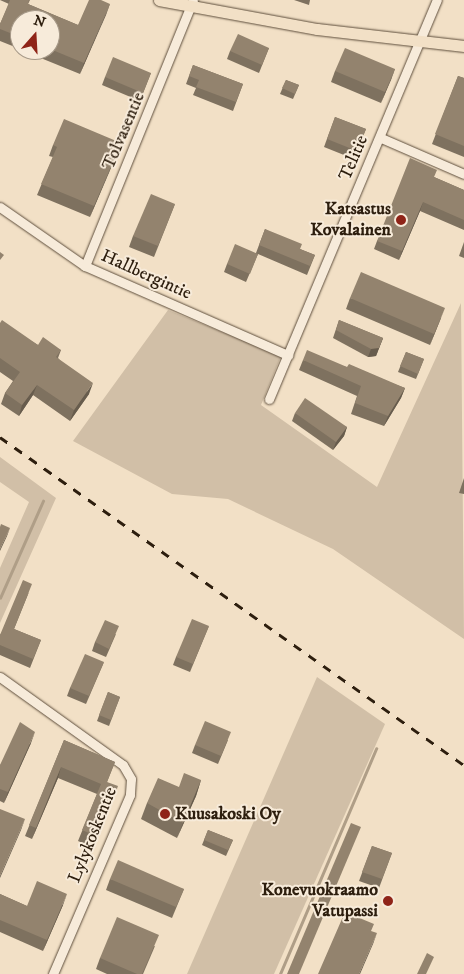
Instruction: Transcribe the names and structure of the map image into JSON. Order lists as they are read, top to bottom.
{
  "streets": {
    "street": [
      "Tolvasentie",
      "Telitie",
      "Hallbergintie",
      "Lylykoskentie"
    ]
  },
  "crossings": [
    ["Tolvasentie", "Hallbergintie"],
    ["Telitie", "Hallbergintie"]
  ],
  "places": ["Katsastus Kovalainen", "Kuusakoski Oy", "Konevuokraamo Vatupassi"],
  "north": "top"
}
